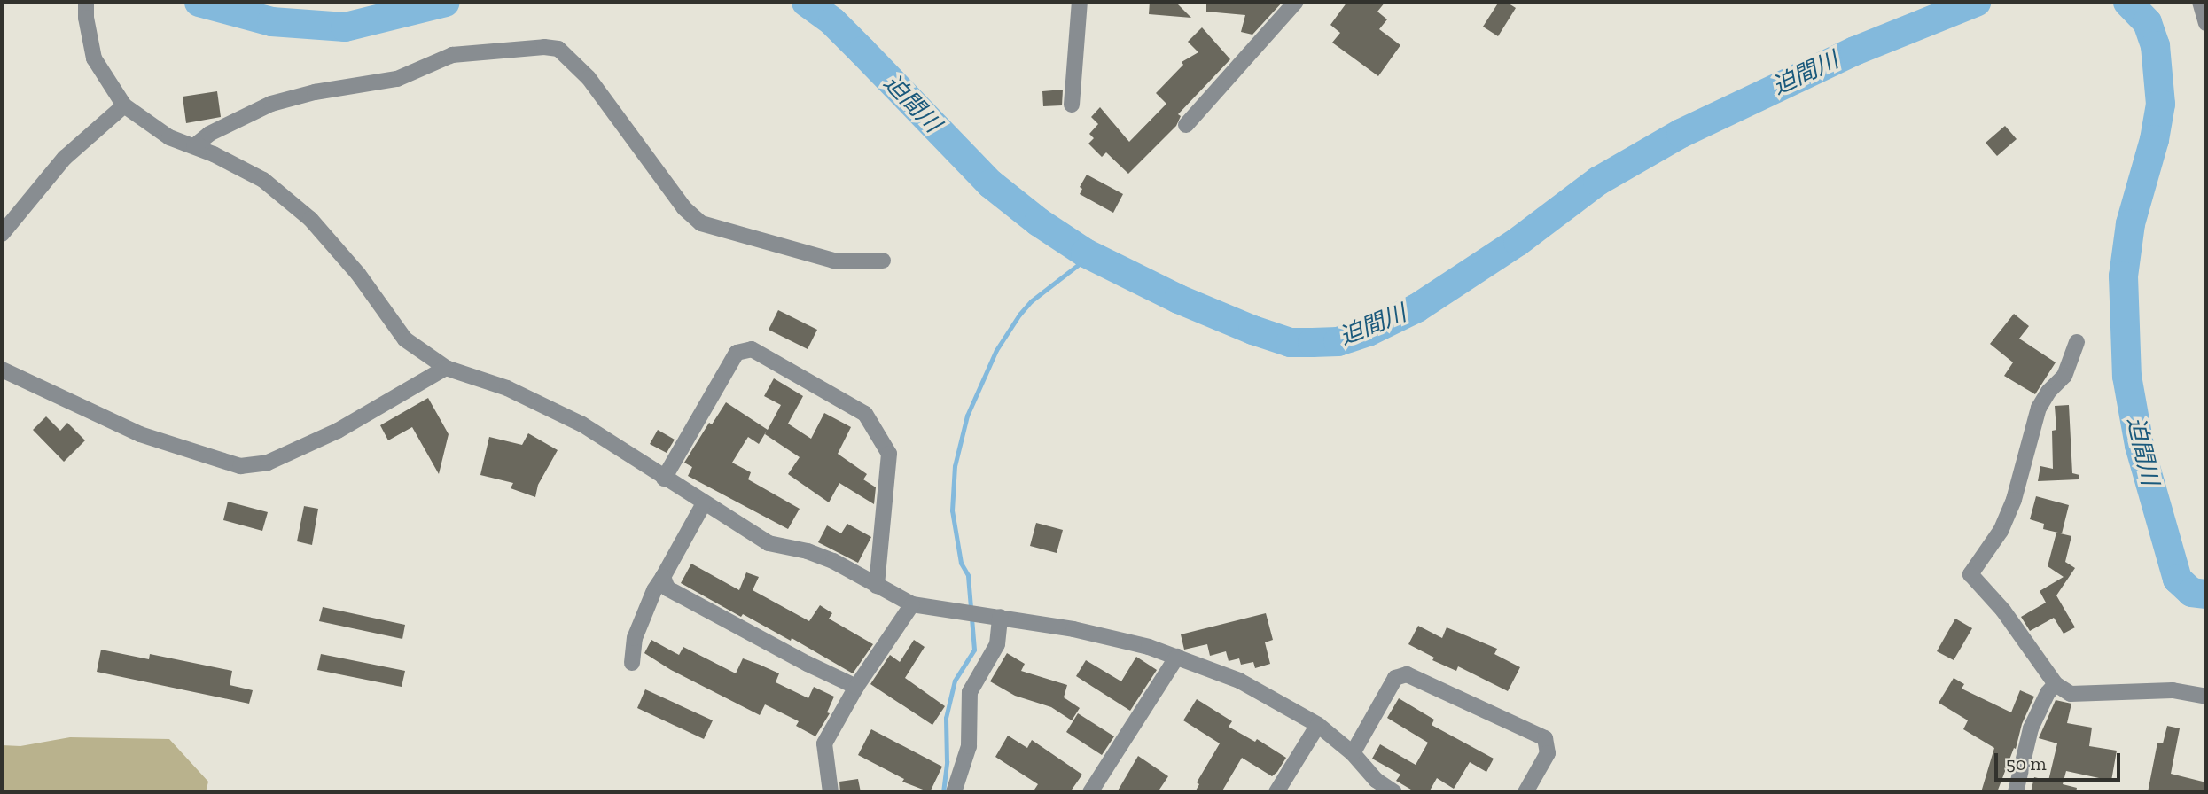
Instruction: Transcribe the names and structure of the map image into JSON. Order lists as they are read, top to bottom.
{
  "water": ["迫間川"],
  "scale_bar": "50 m"
}
